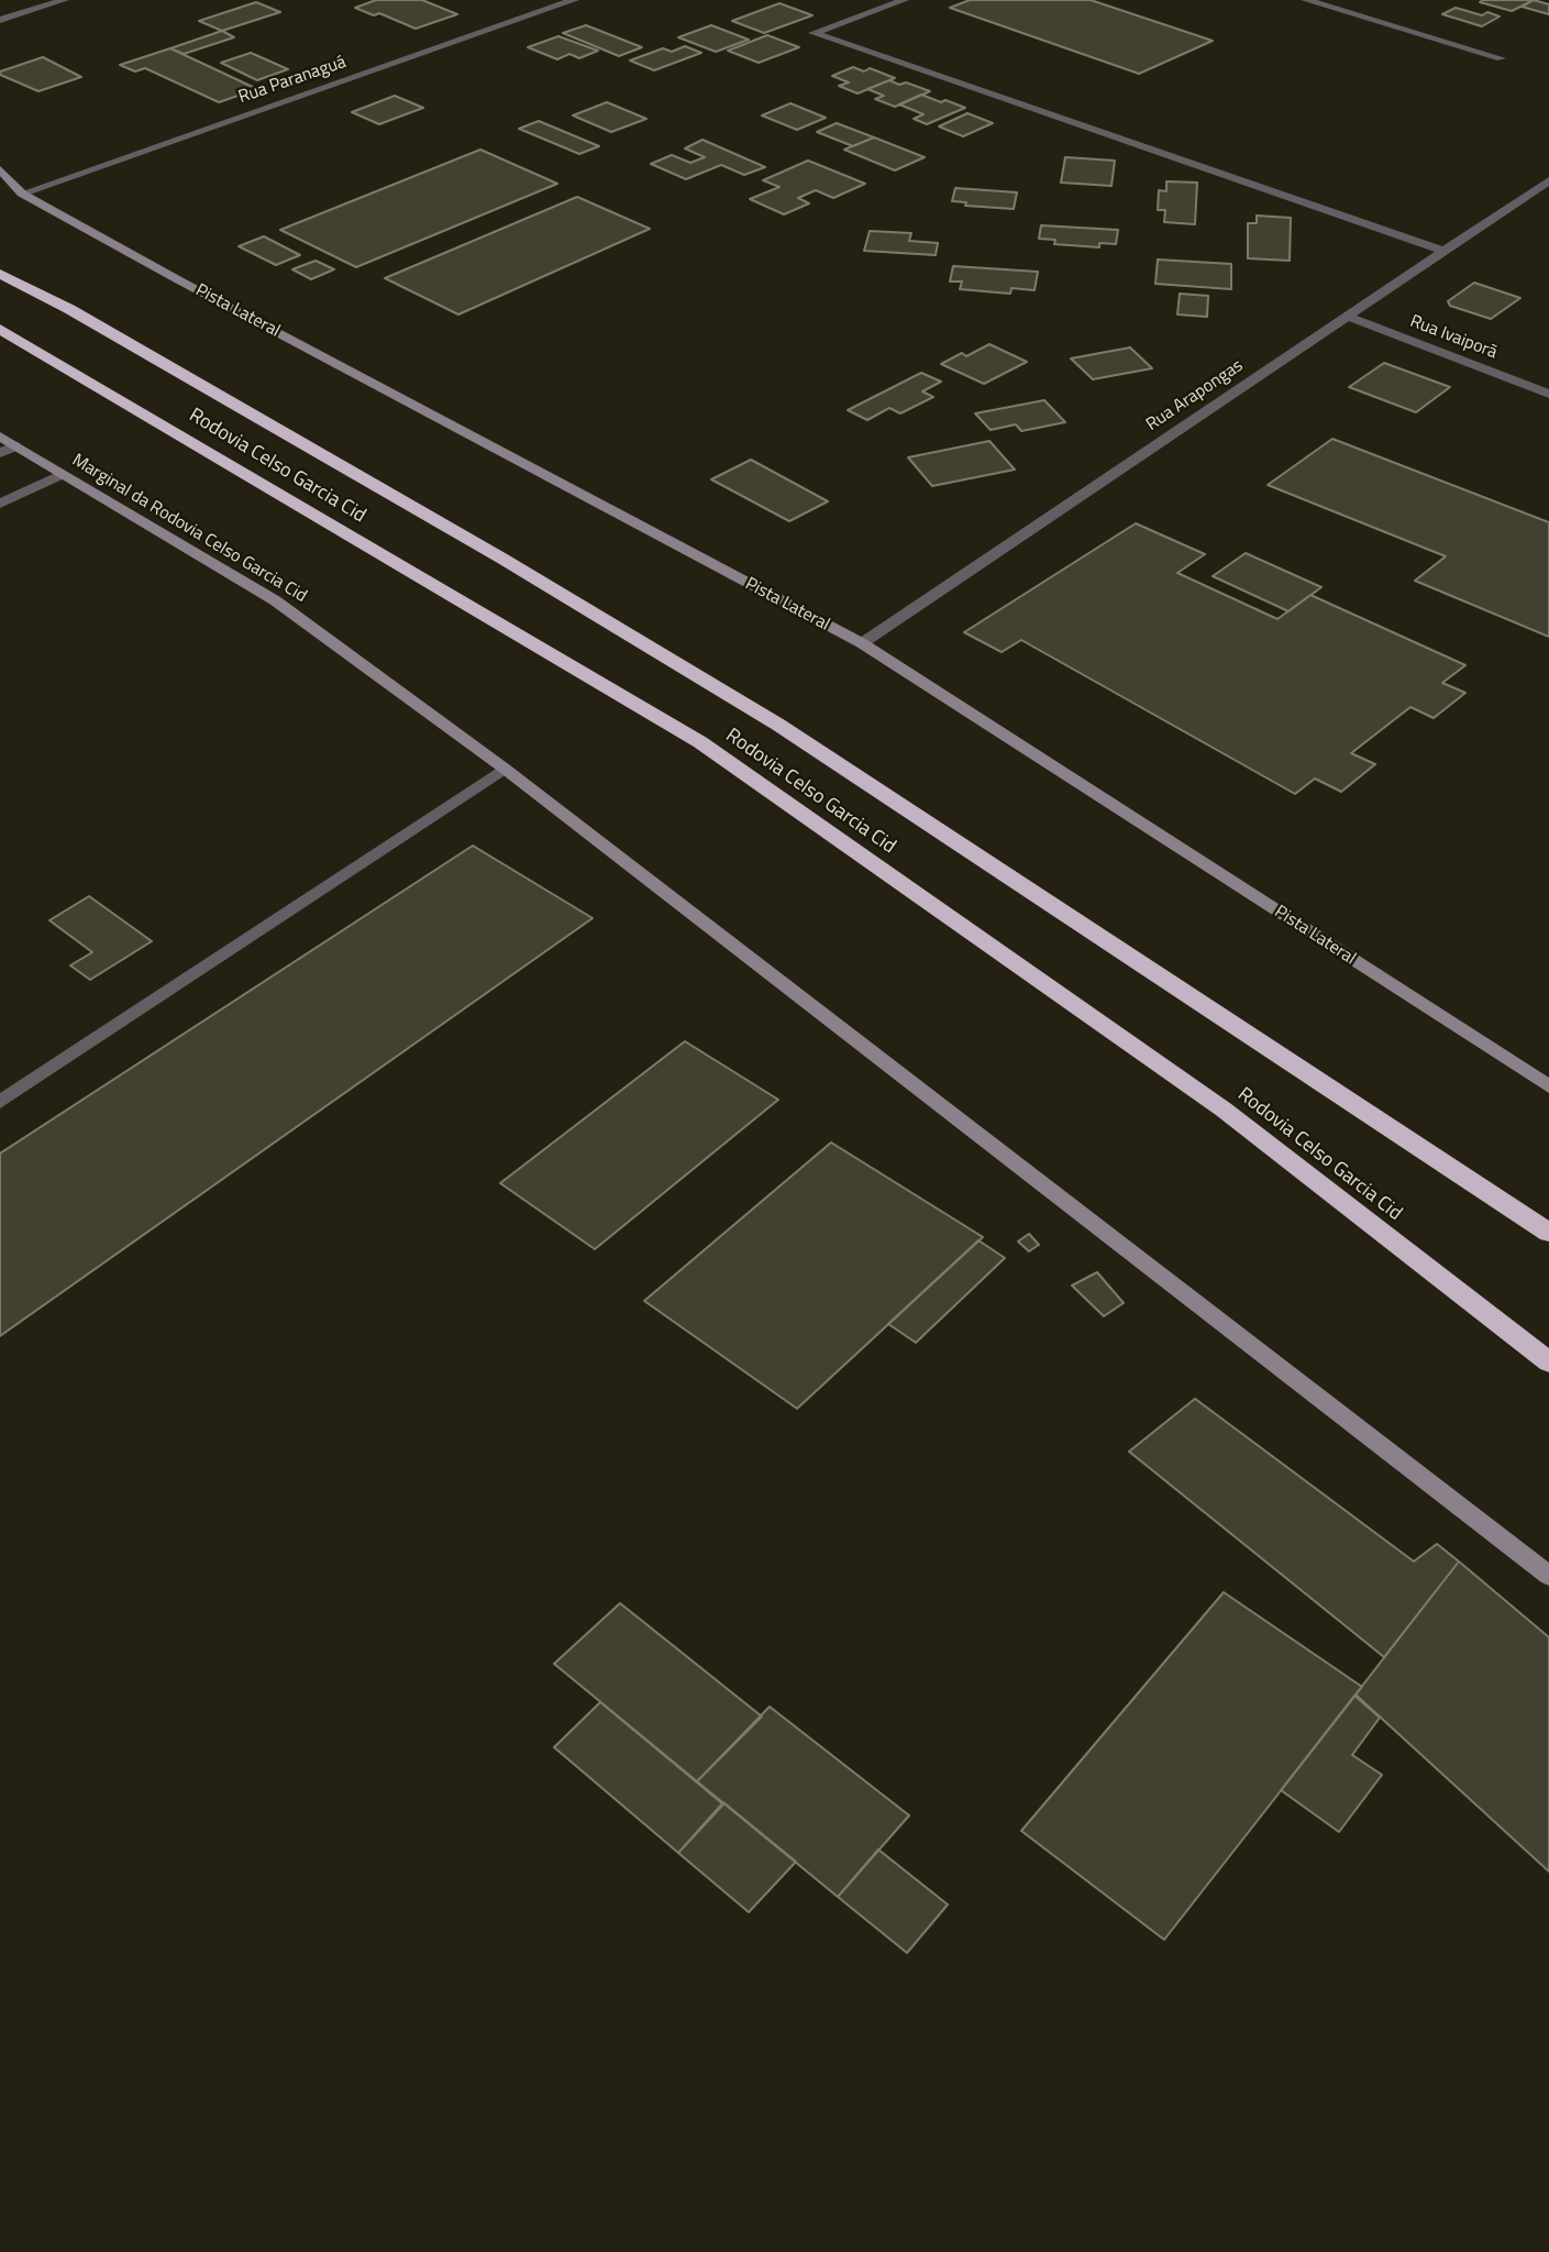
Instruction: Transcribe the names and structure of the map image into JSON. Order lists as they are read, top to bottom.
{
  "streets": {
    "highway": ["Rodovia Celso Garcia Cid"],
    "street": [
      "Rua Paranaguá",
      "Pista Lateral",
      "Rua Ivaiporã",
      "Rua Arapongas",
      "Marginal da Rodovia Celso Garcia Cid"
    ]
  },
  "crossings": [
    ["Rua Paranaguá", "Pista Lateral"],
    ["Pista Lateral", "Rua Arapongas"],
    ["Rua Ivaiporã", "Rua Arapongas"]
  ]
}
